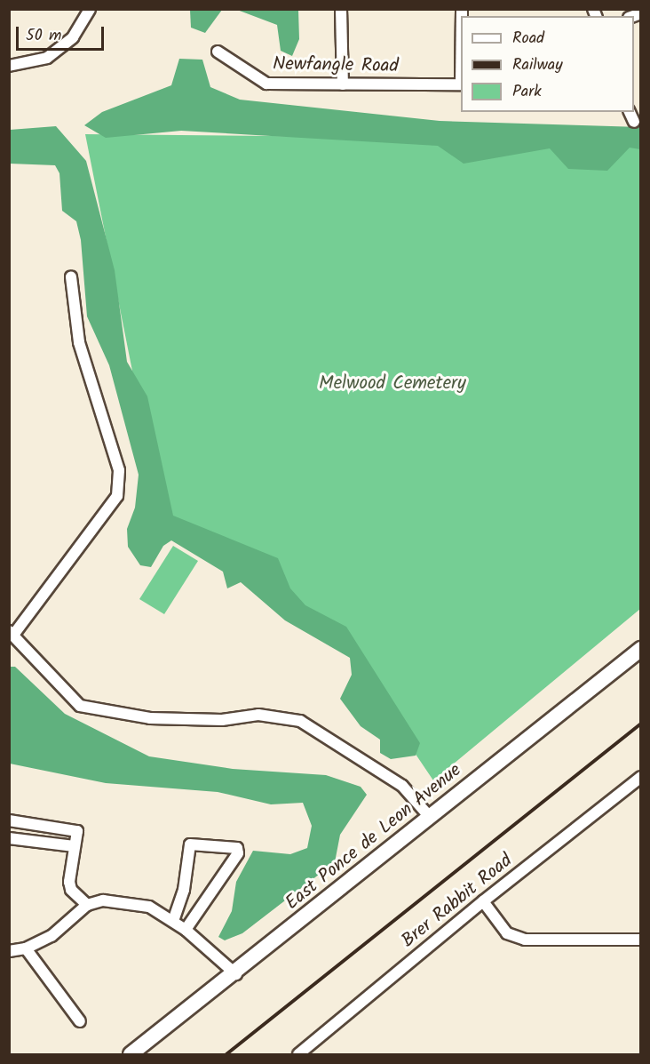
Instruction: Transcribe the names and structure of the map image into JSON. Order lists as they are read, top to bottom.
{
  "streets": {
    "main road": ["East Ponce de Leon Avenue"],
    "street": ["Newfangle Road", "Brer Rabbit Road"]
  },
  "parks": ["Melwood Cemetery"],
  "legend": ["Road", "Railway", "Park"],
  "scale_bar": "50 m"
}
